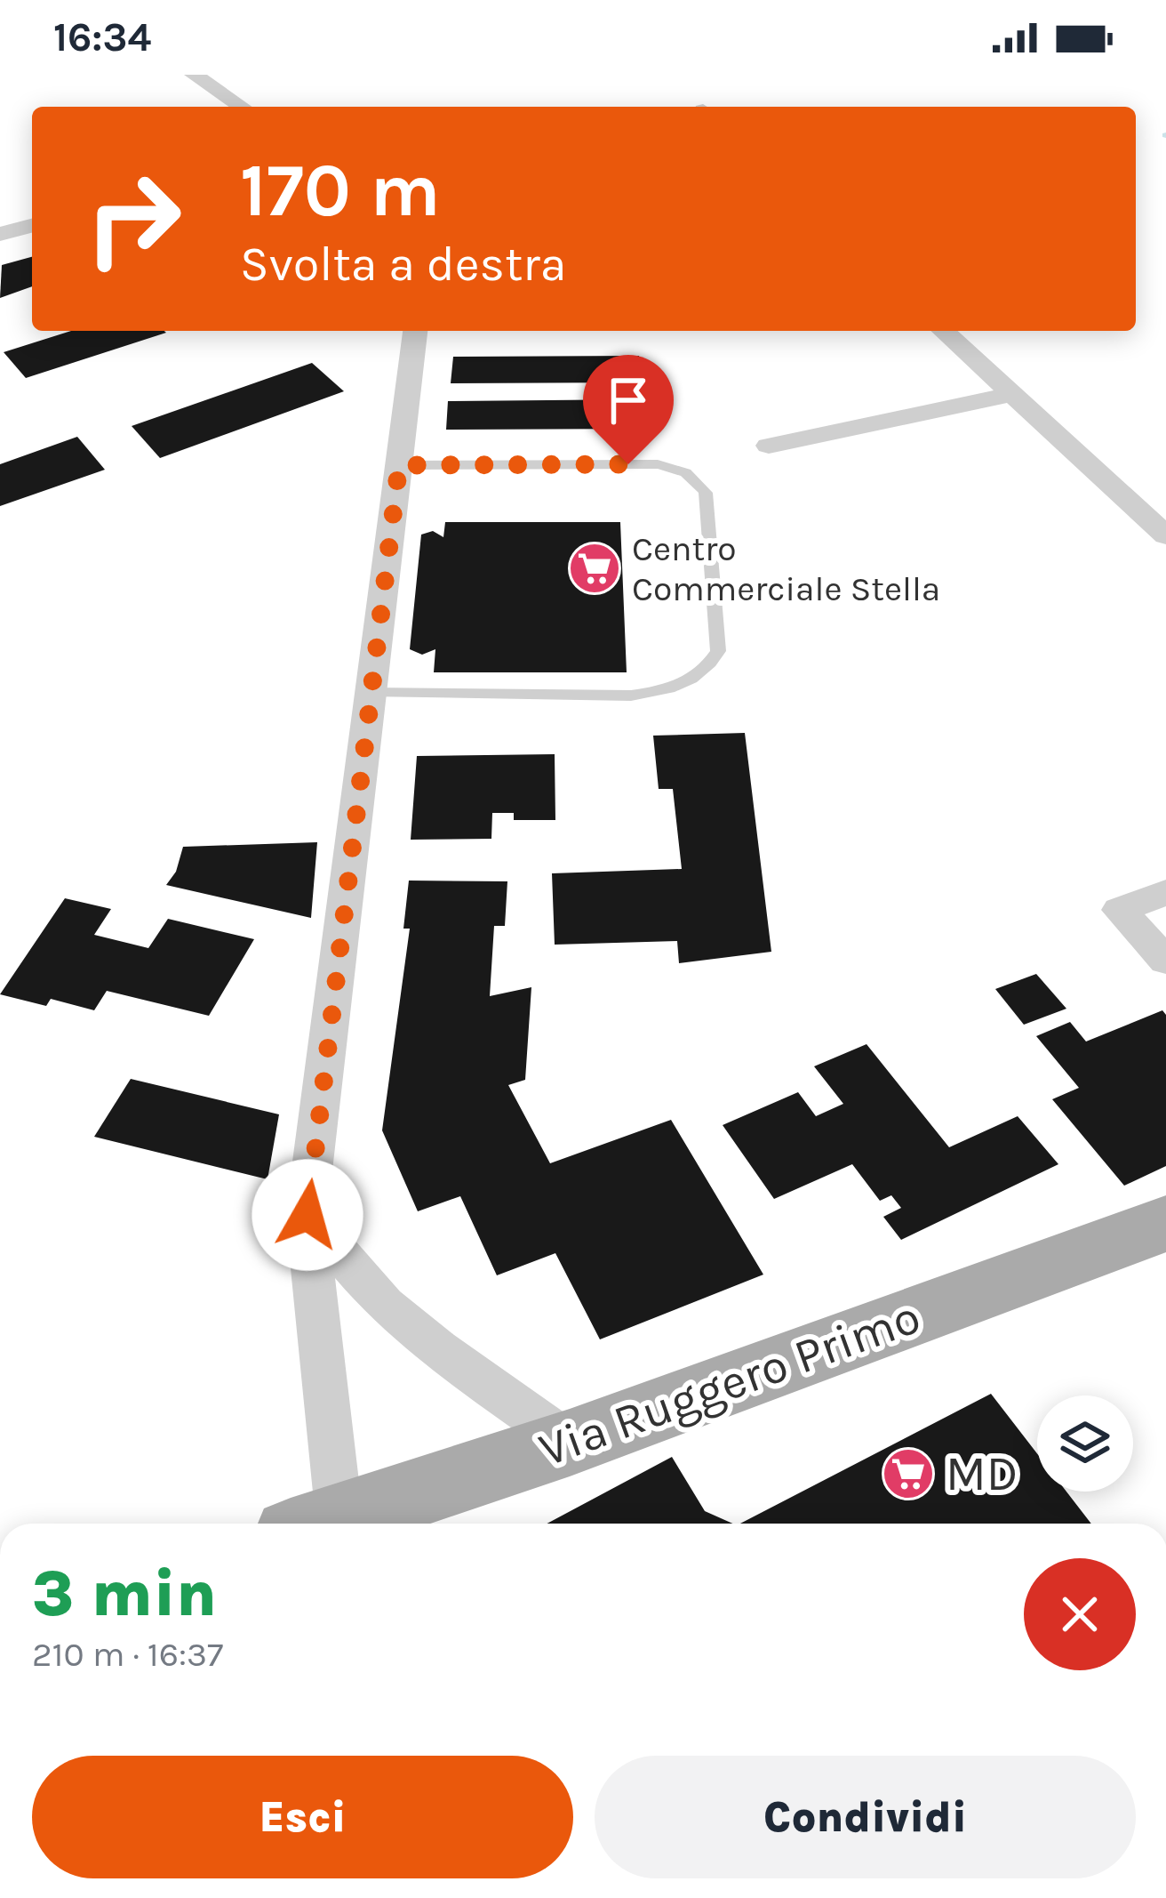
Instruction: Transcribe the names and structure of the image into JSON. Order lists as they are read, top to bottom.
{
  "streets": {
    "main road": ["Via Ruggero Primo"]
  },
  "places": {
    "supermarket": ["Centro Commerciale Stella", "MD"]
  },
  "page": {
    "status": "16:34",
    "turn": ["170 m", "Svolta a destra"],
    "heading": ["3 min", "210 m · 16:37"],
    "buttons": ["Esci", "Condividi"]
  }
}
